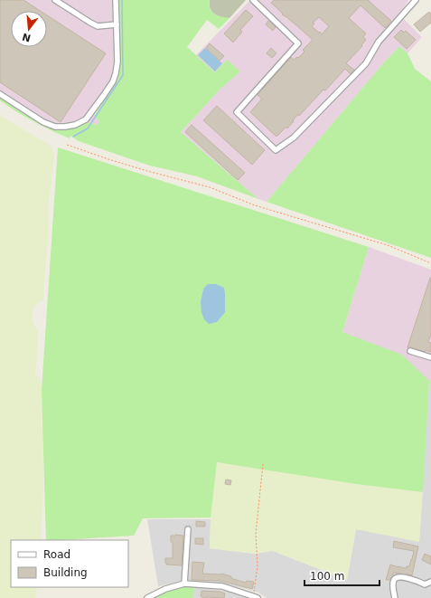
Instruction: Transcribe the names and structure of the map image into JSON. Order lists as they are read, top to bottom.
{
  "legend": ["Road", "Building"],
  "scale_bar": "100 m",
  "north": "bottom"
}
